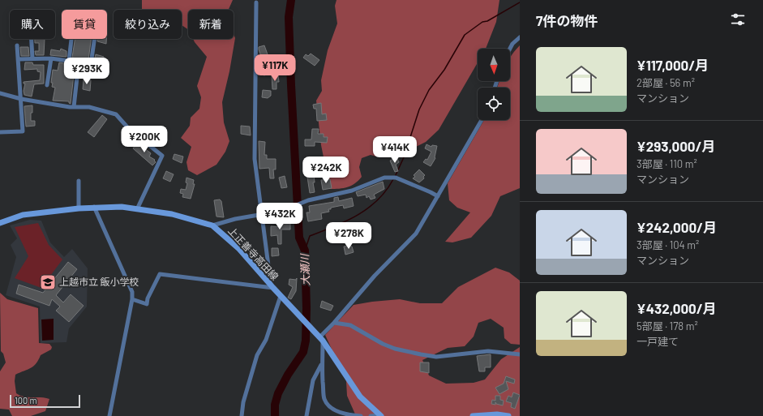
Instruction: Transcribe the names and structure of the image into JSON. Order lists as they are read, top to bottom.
{
  "streets": {
    "main road": ["上正善寺高田線"]
  },
  "water": ["大瀬川"],
  "places": {
    "school or university": ["上越市立 飯小学校"]
  },
  "scale_bar": "100 m",
  "north": "bottom",
  "page": {
    "heading": "7件の物件",
    "chip": [
      "購入",
      "賃貸",
      "絞り込み",
      "新着"
    ],
    "list": [
      {
        "name": "¥117,000/月",
        "note": "2部屋 · 56 m² · マンション"
      },
      {
        "name": "¥293,000/月",
        "note": "3部屋 · 110 m² · マンション"
      },
      {
        "name": "¥242,000/月",
        "note": "3部屋 · 104 m² · マンション"
      },
      {
        "name": "¥432,000/月",
        "note": "5部屋 · 178 m² · 一戸建て"
      }
    ],
    "price": [
      "¥117K",
      "¥293K",
      "¥200K",
      "¥414K",
      "¥242K",
      "¥432K",
      "¥278K"
    ],
    "scale": "100 m"
  }
}
